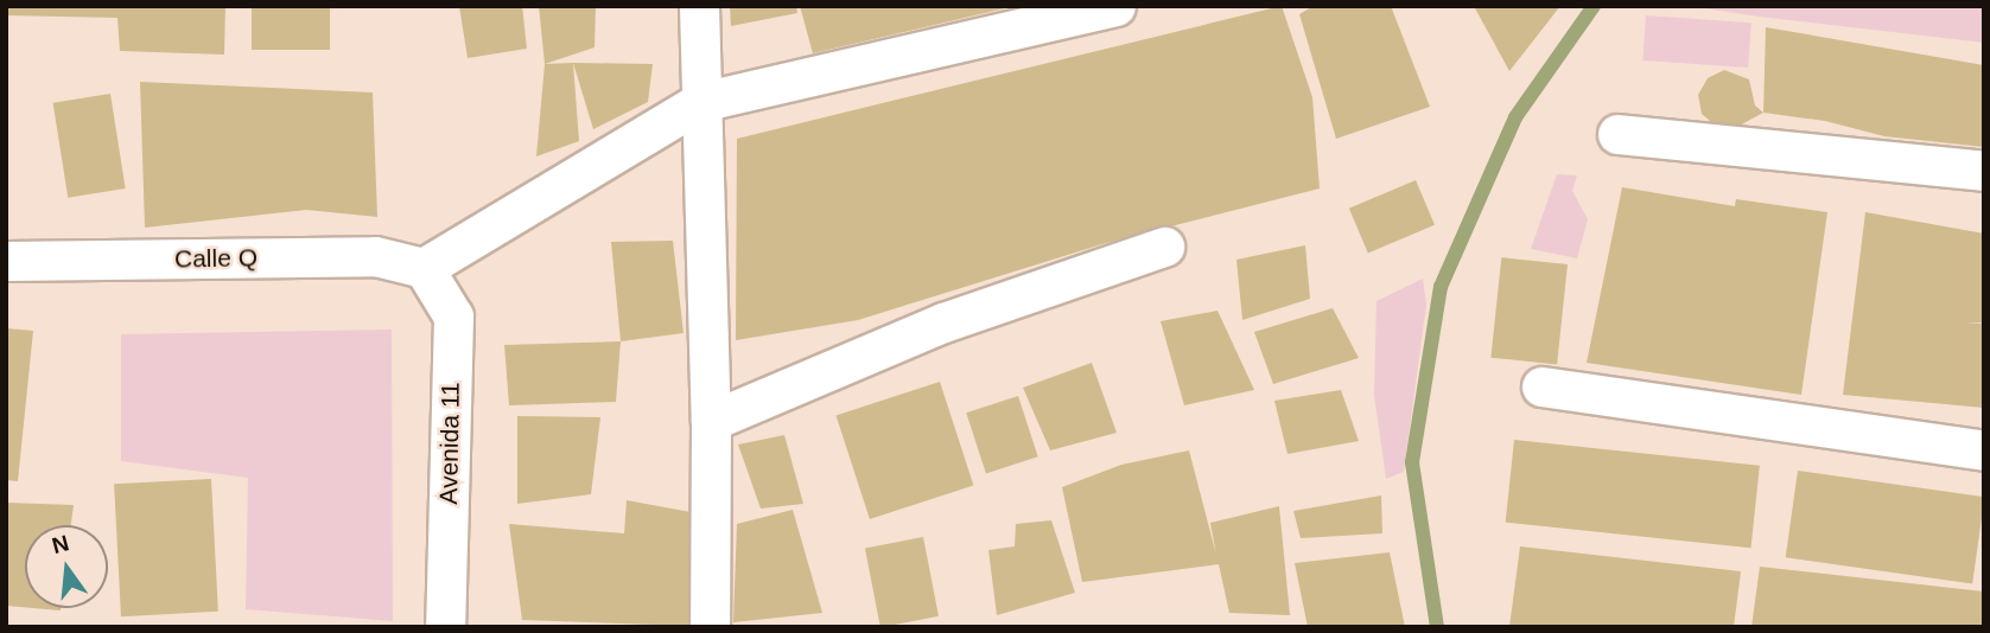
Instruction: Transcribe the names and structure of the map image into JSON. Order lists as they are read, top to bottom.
{
  "streets": {
    "street": ["Calle Q", "Avenida 11"]
  },
  "crossings": [
    ["Calle Q", "Avenida 11"]
  ],
  "north": "top"
}
